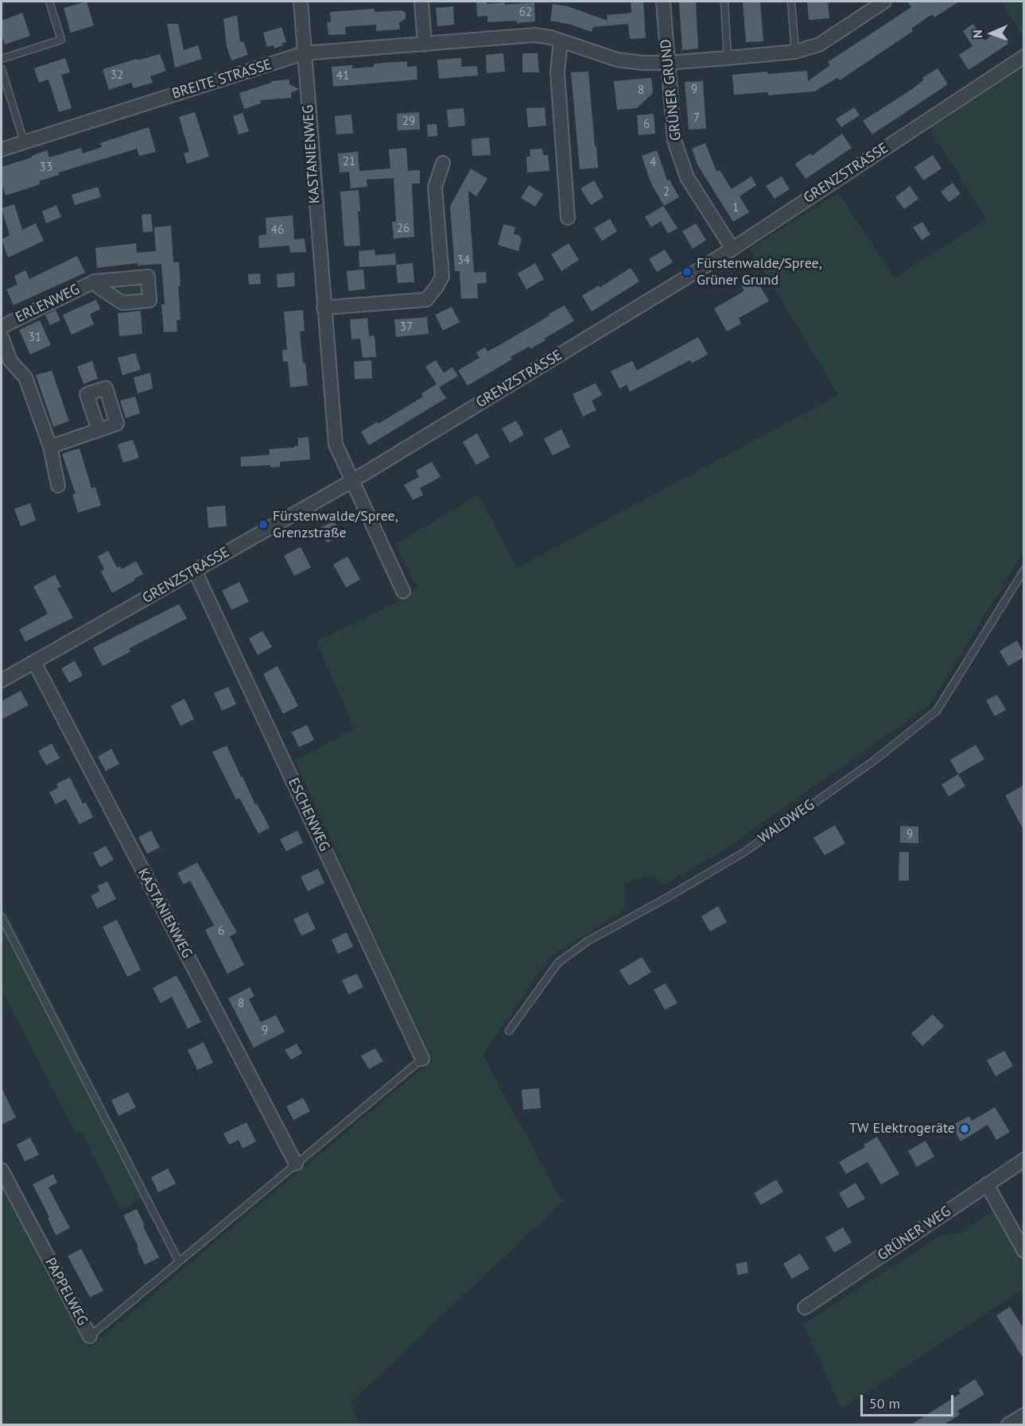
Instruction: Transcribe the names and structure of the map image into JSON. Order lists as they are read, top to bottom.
{
  "streets": {
    "street": [
      "BREITE STRASSE",
      "GRÜNER GRUND",
      "KASTANIENWEG",
      "GRENZSTRASSE",
      "ERLENWEG",
      "ESCHENWEG",
      "GRÜNER WEG",
      "PAPPELWEG"
    ],
    "lane": ["WALDWEG"]
  },
  "crossings": [
    ["BREITE STRASSE", "GRÜNER GRUND"],
    ["BREITE STRASSE", "KASTANIENWEG"],
    ["GRÜNER GRUND", "GRENZSTRASSE"],
    ["KASTANIENWEG", "GRENZSTRASSE"],
    ["GRENZSTRASSE", "ESCHENWEG"]
  ],
  "places": ["Fürstenwalde/Spree, Grüner Grund", "Fürstenwalde/Spree, Grenzstraße", "TW Elektrogeräte"],
  "house_numbers": [
    "62",
    "32",
    "41",
    "9",
    "8",
    "7",
    "29",
    "6",
    "21",
    "4",
    "33",
    "2",
    "1",
    "26",
    "46",
    "34",
    "37",
    "31",
    "9",
    "6",
    "8",
    "9"
  ],
  "scale_bar": "50 m",
  "north": "left"
}
